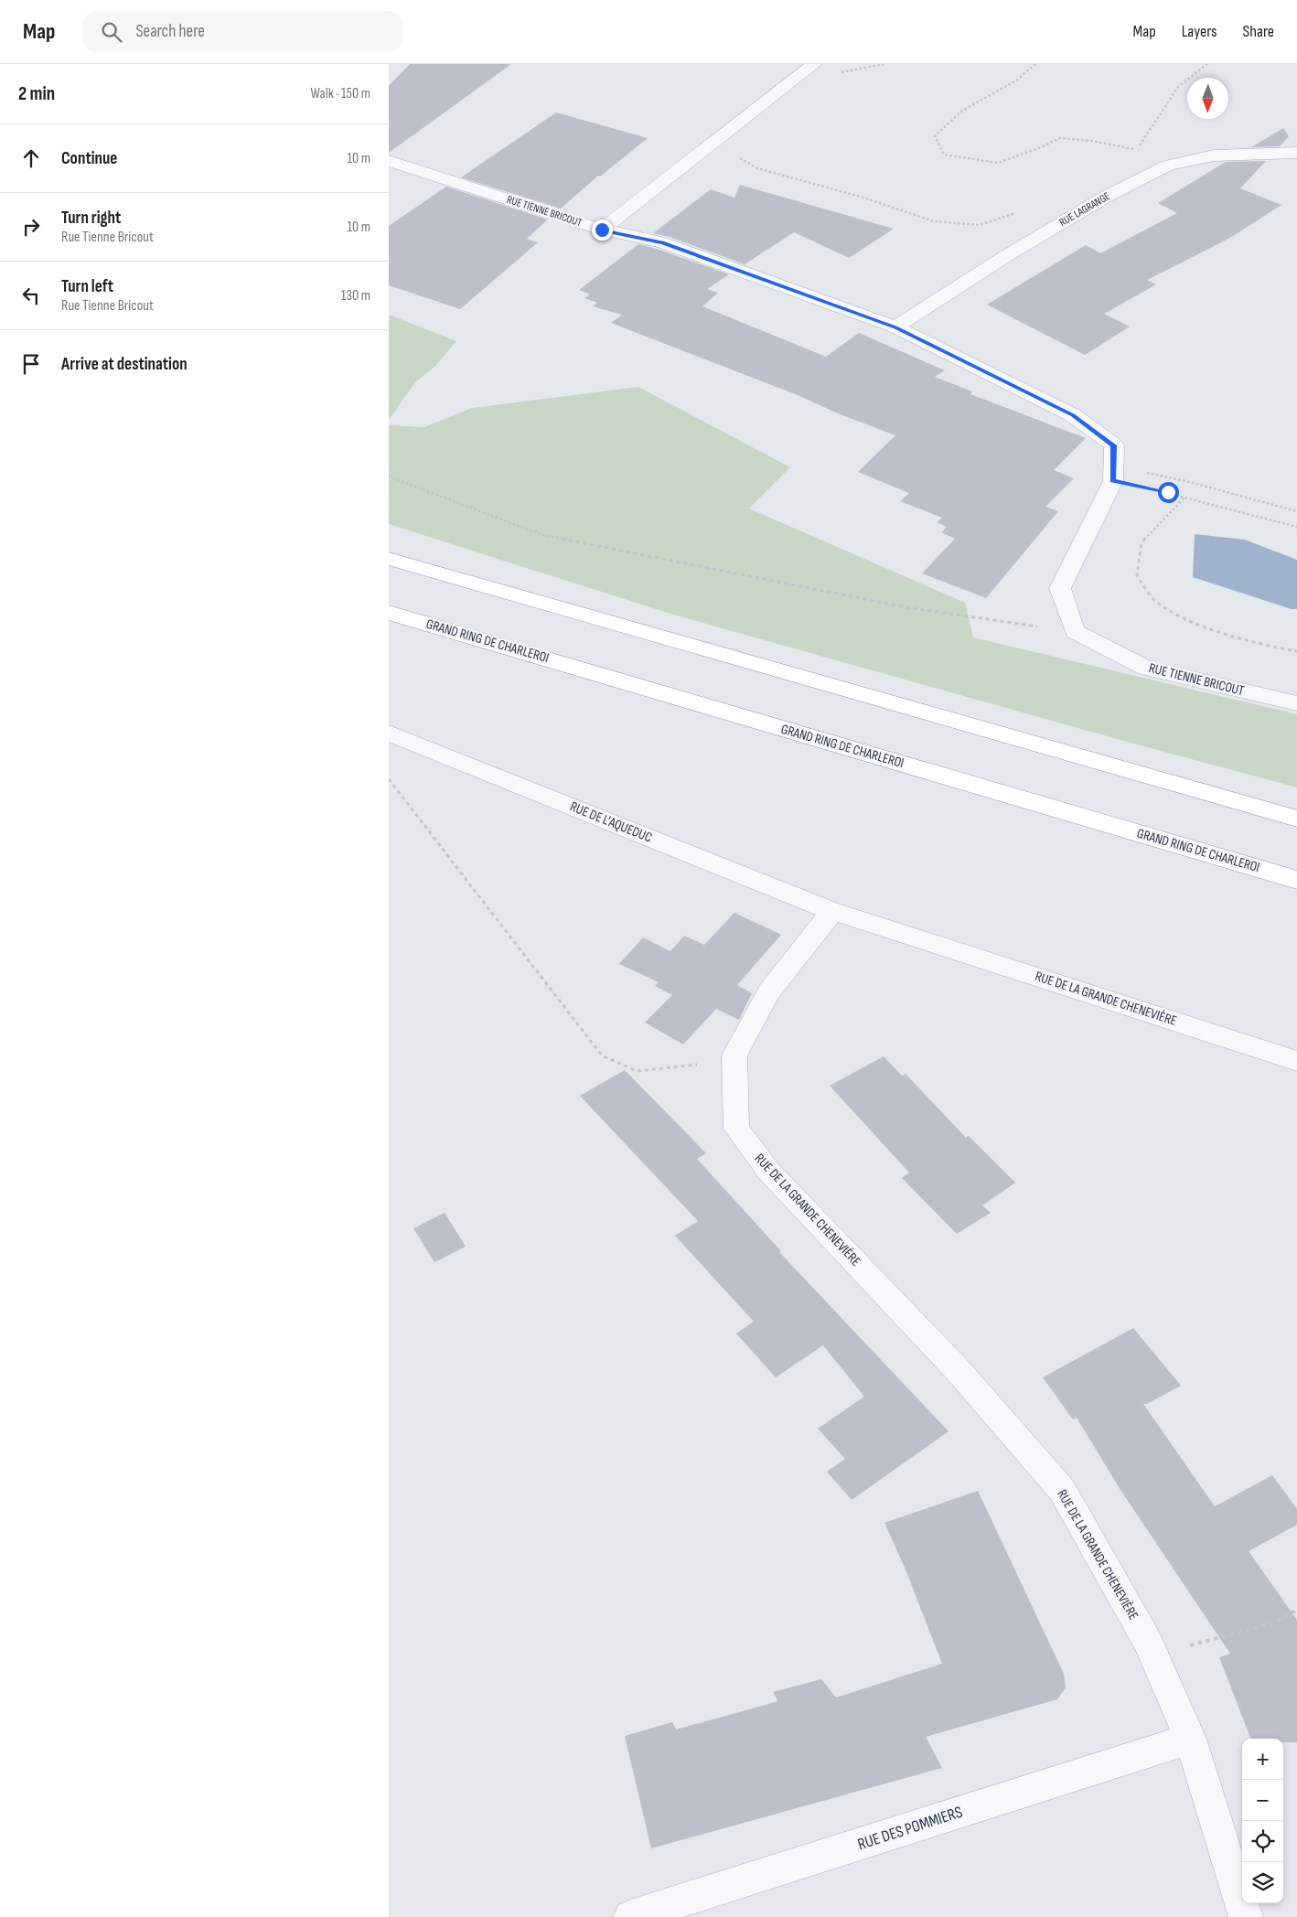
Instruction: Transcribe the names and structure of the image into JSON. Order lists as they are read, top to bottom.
{
  "streets": {
    "highway": ["GRAND RING DE CHARLEROI"],
    "street": [
      "RUE LAGRANGE",
      "RUE TIENNE BRICOUT",
      "RUE DE L'AQUEDUC",
      "RUE DE LA GRANDE CHENEVIÈRE",
      "RUE DES POMMIERS"
    ]
  },
  "crossings": [
    ["RUE LAGRANGE", "RUE TIENNE BRICOUT"],
    ["RUE DE L'AQUEDUC", "RUE DE LA GRANDE CHENEVIÈRE"],
    ["RUE DE LA GRANDE CHENEVIÈRE", "RUE DES POMMIERS"]
  ],
  "north": "bottom",
  "page": {
    "header": "Map",
    "search": "Search here",
    "nav": ["Map", "Layers", "Share"],
    "heading": ["2 min", "Walk · 150 m"],
    "list": [
      ["Continue", "10 m"],
      ["Turn right", "Rue Tienne Bricout", "10 m"],
      ["Turn left", "Rue Tienne Bricout", "130 m"],
      "Arrive at destination"
    ],
    "map_buttons": ["+", "−"]
  }
}
